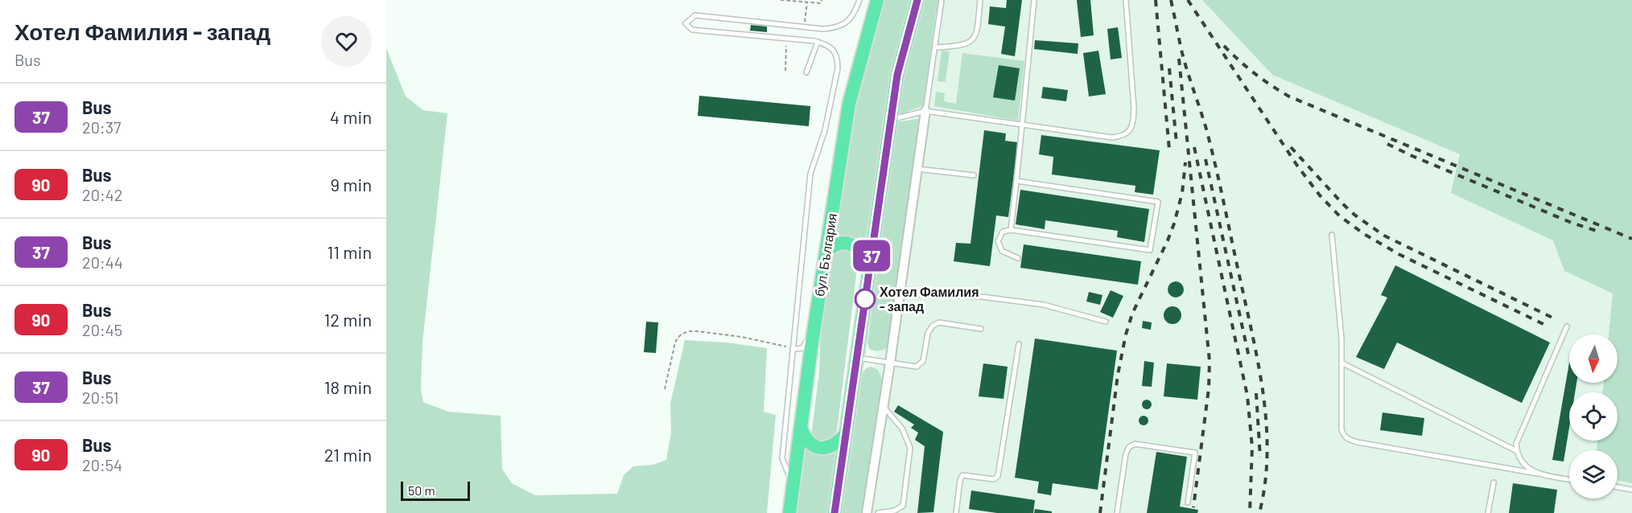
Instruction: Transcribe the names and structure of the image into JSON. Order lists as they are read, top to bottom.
{
  "streets": {
    "highway": ["бул. България"]
  },
  "places": ["Хотел Фамилия - запад"],
  "lines": ["bus line 37"],
  "scale_bar": "50 m",
  "north": "bottom",
  "page": {
    "heading": ["Хотел Фамилия - запад", "Bus"],
    "on_map": "37",
    "list": [
      {
        "mark": "37",
        "name": "Bus",
        "note": "20:37",
        "value": "4 min"
      },
      {
        "mark": "90",
        "name": "Bus",
        "note": "20:42",
        "value": "9 min"
      },
      {
        "mark": "37",
        "name": "Bus",
        "note": "20:44",
        "value": "11 min"
      },
      {
        "mark": "90",
        "name": "Bus",
        "note": "20:45",
        "value": "12 min"
      },
      {
        "mark": "37",
        "name": "Bus",
        "note": "20:51",
        "value": "18 min"
      },
      {
        "mark": "90",
        "name": "Bus",
        "note": "20:54",
        "value": "21 min"
      }
    ],
    "scale": "50 m"
  }
}
